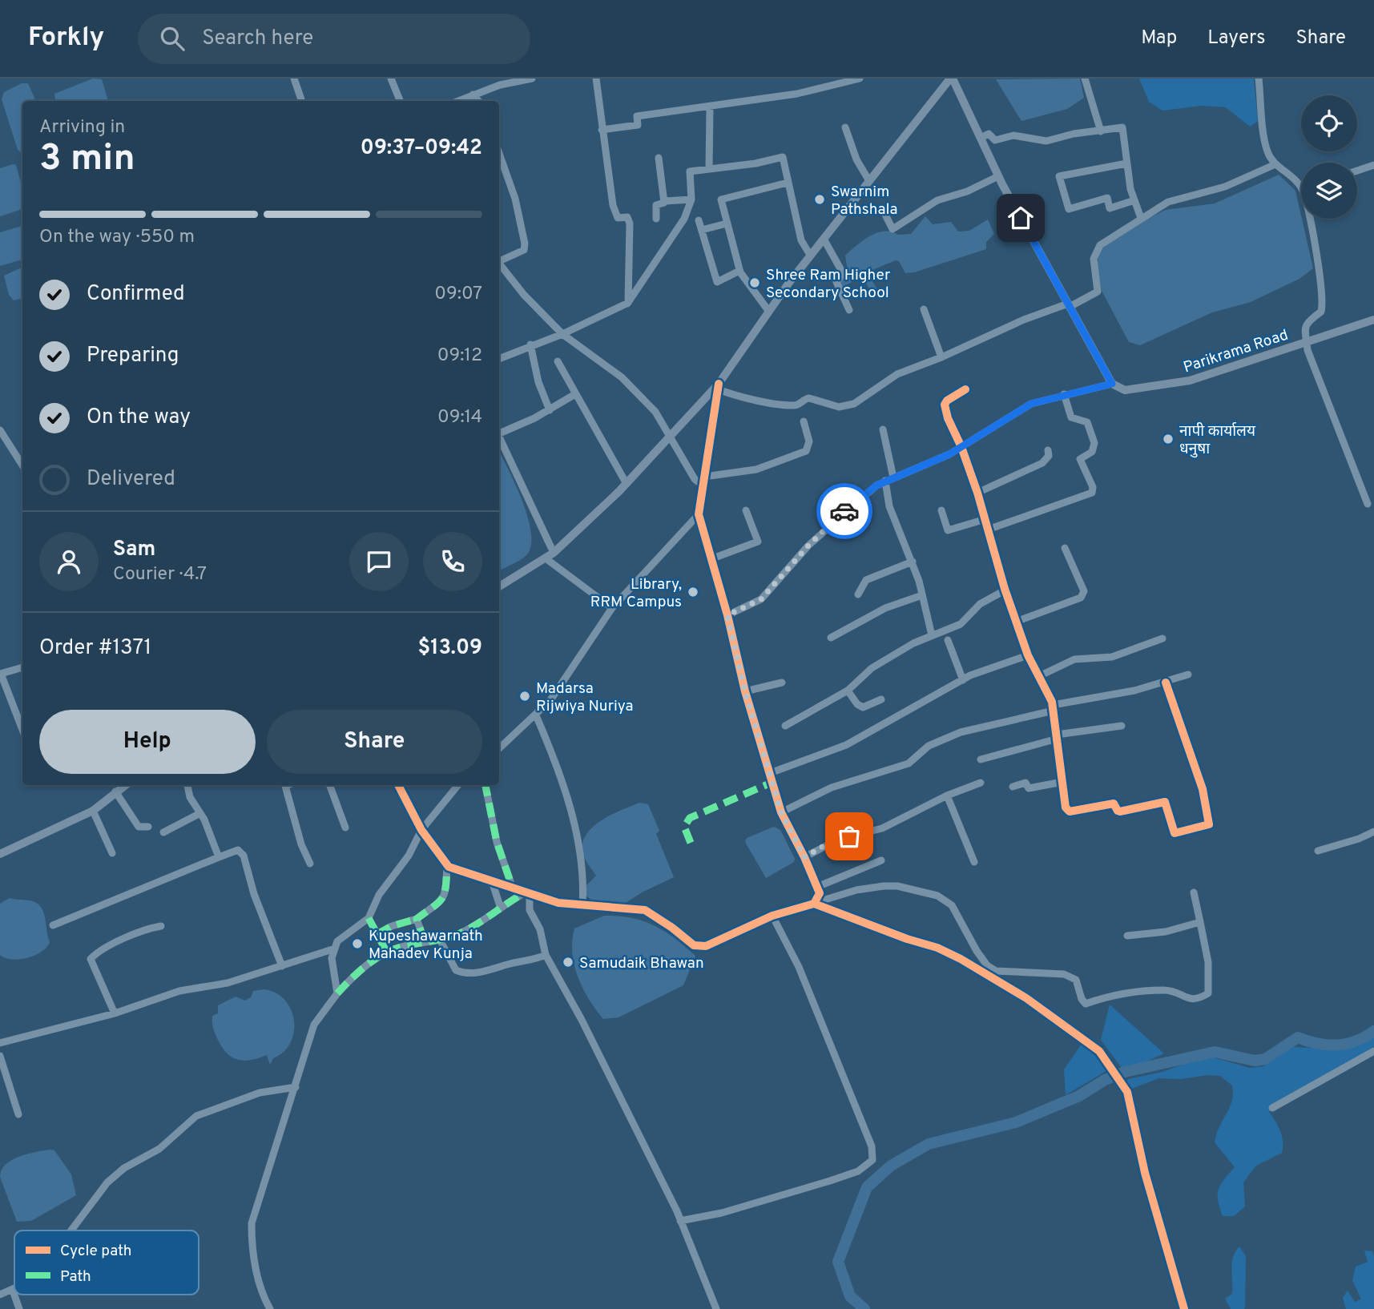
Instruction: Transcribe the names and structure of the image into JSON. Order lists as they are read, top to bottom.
{
  "streets": {
    "main road": ["Parikrama Road"]
  },
  "places": [
    "Swarnim Pathshala",
    "Shree Ram Higher Secondary School",
    "नापी कार्यालय धनुषा",
    "Library, RRM Campus",
    "Madarsa Rijwiya Nuriya",
    "Kupeshawarnath Mahadev Kunja",
    "Samudaik Bhawan"
  ],
  "legend": ["Cycle path", "Path"],
  "page": {
    "header": "Forkly",
    "search": "Search here",
    "nav": ["Map", "Layers", "Share"],
    "heading": ["3 min", "Arriving in", "09:37–09:42"],
    "panel": [
      "Sam",
      "Courier · 4.7",
      "Order #1371",
      "$13.09"
    ],
    "bar": "On the way · 550 m",
    "list": [
      ["Confirmed", "09:07"],
      ["Preparing", "09:12"],
      ["On the way", "09:14"],
      "Delivered"
    ],
    "buttons": ["Help", "Share"]
  }
}
